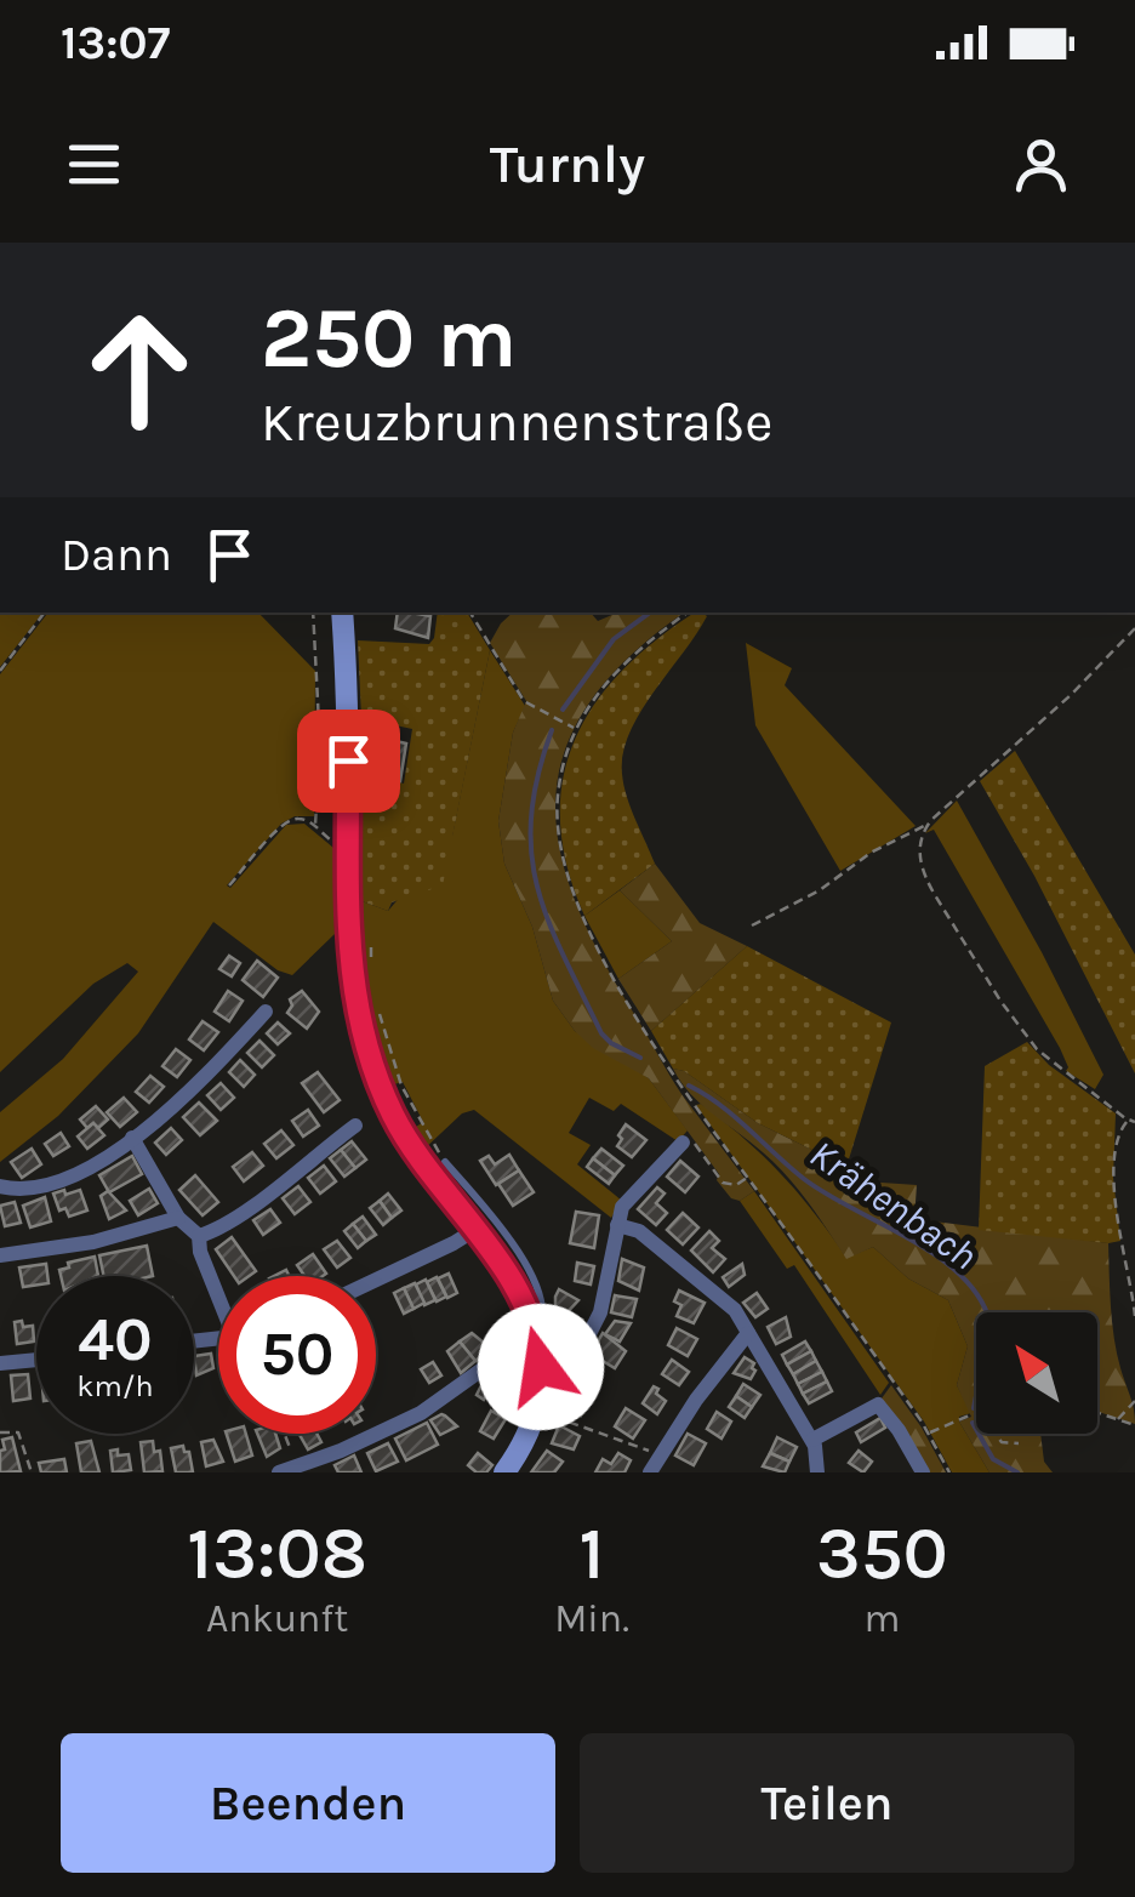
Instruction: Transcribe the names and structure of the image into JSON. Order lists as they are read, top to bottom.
{
  "water": ["Krähenbach"],
  "north": "top left",
  "page": {
    "status": "13:07",
    "header": "Turnly",
    "turn": ["250 m", "Kreuzbrunnenstraße"],
    "then": "Dann",
    "speed": "40 km/h",
    "limit": "50",
    "eta": [
      "13:08",
      "Ankunft",
      "1",
      "Min.",
      "350",
      "m"
    ],
    "buttons": ["Beenden", "Teilen"]
  }
}
